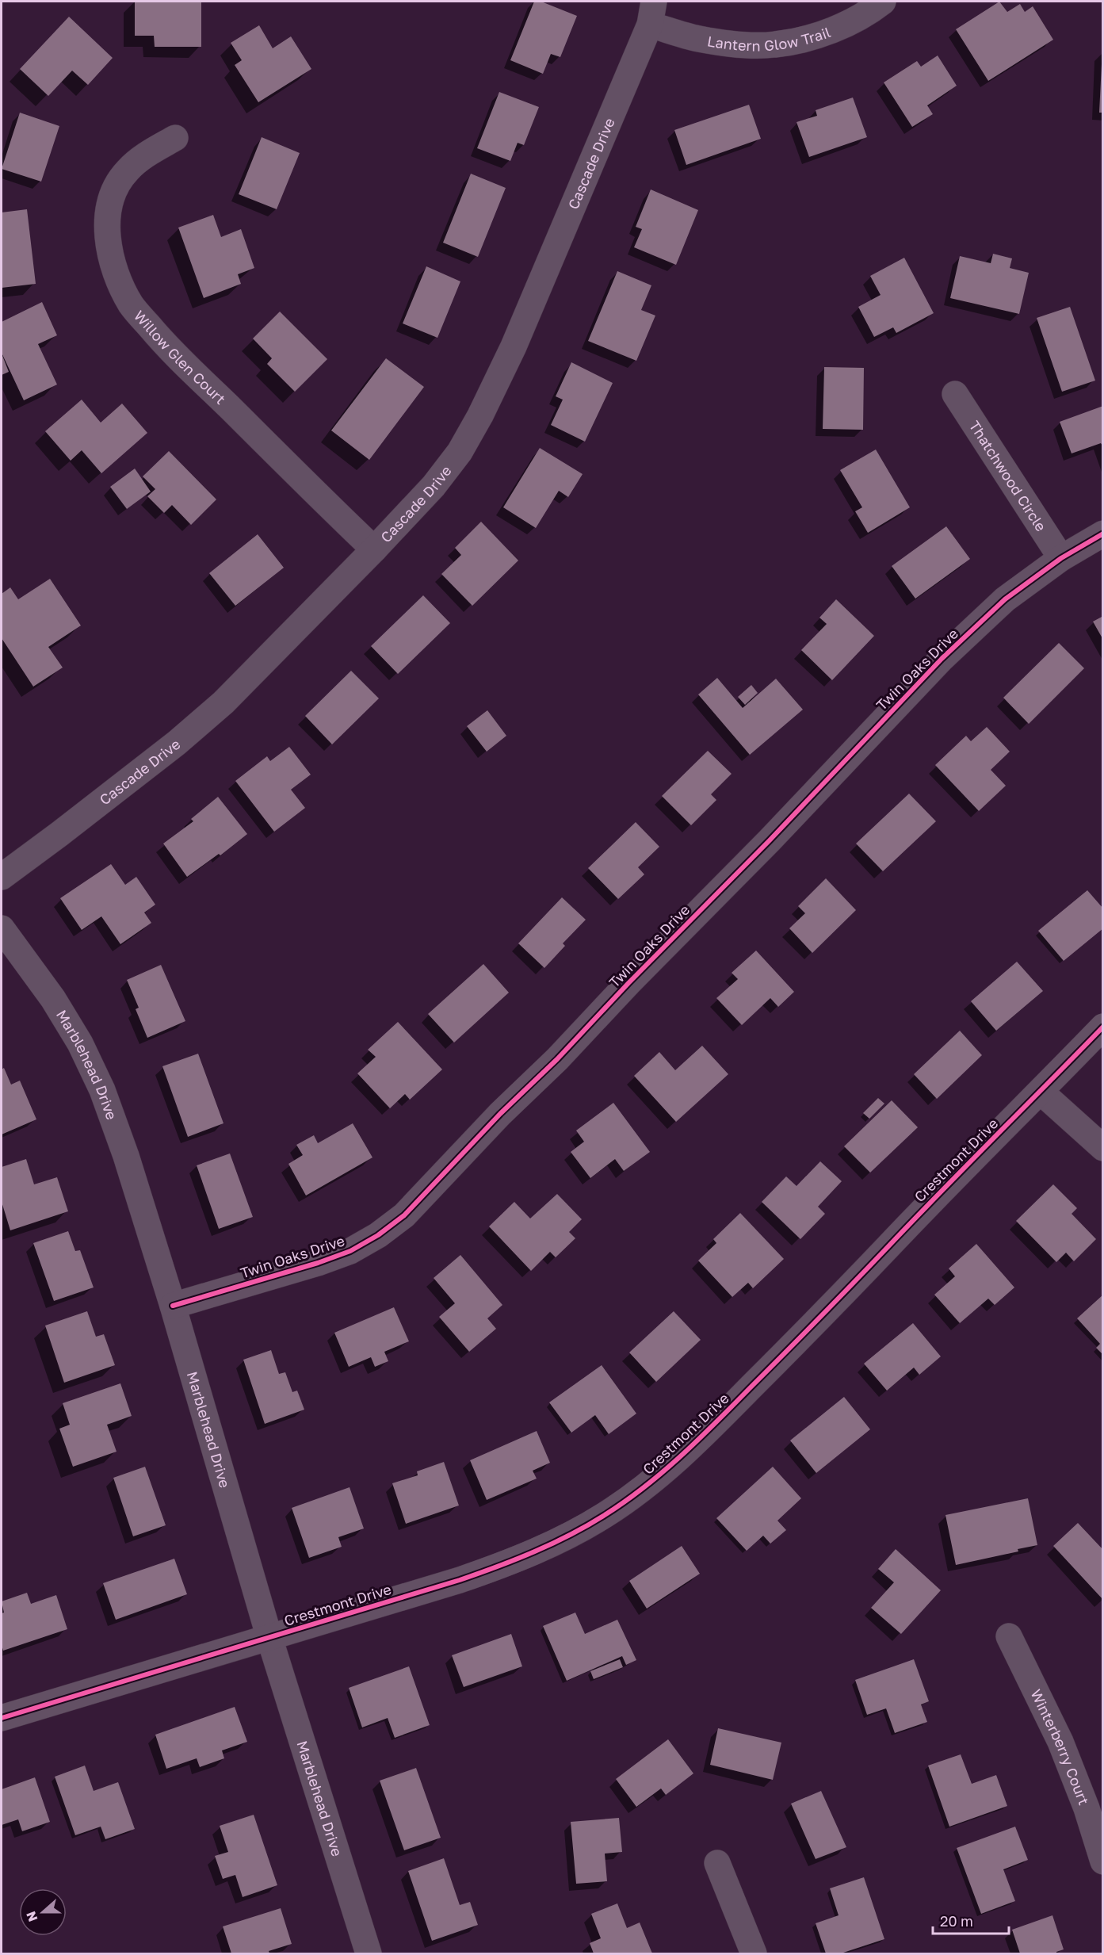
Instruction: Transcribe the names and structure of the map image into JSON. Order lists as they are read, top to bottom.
{
  "streets": {
    "street": [
      "Lantern Glow Trail",
      "Cascade Drive",
      "Willow Glen Court",
      "Thatchwood Circle",
      "Twin Oaks Drive",
      "Marblehead Drive",
      "Crestmont Drive",
      "Winterberry Court"
    ]
  },
  "crossings": [
    ["Lantern Glow Trail", "Cascade Drive"],
    ["Cascade Drive", "Willow Glen Court"],
    ["Thatchwood Circle", "Twin Oaks Drive"],
    ["Twin Oaks Drive", "Marblehead Drive"],
    ["Marblehead Drive", "Crestmont Drive"]
  ],
  "scale_bar": "20 m",
  "north": "left"
}
